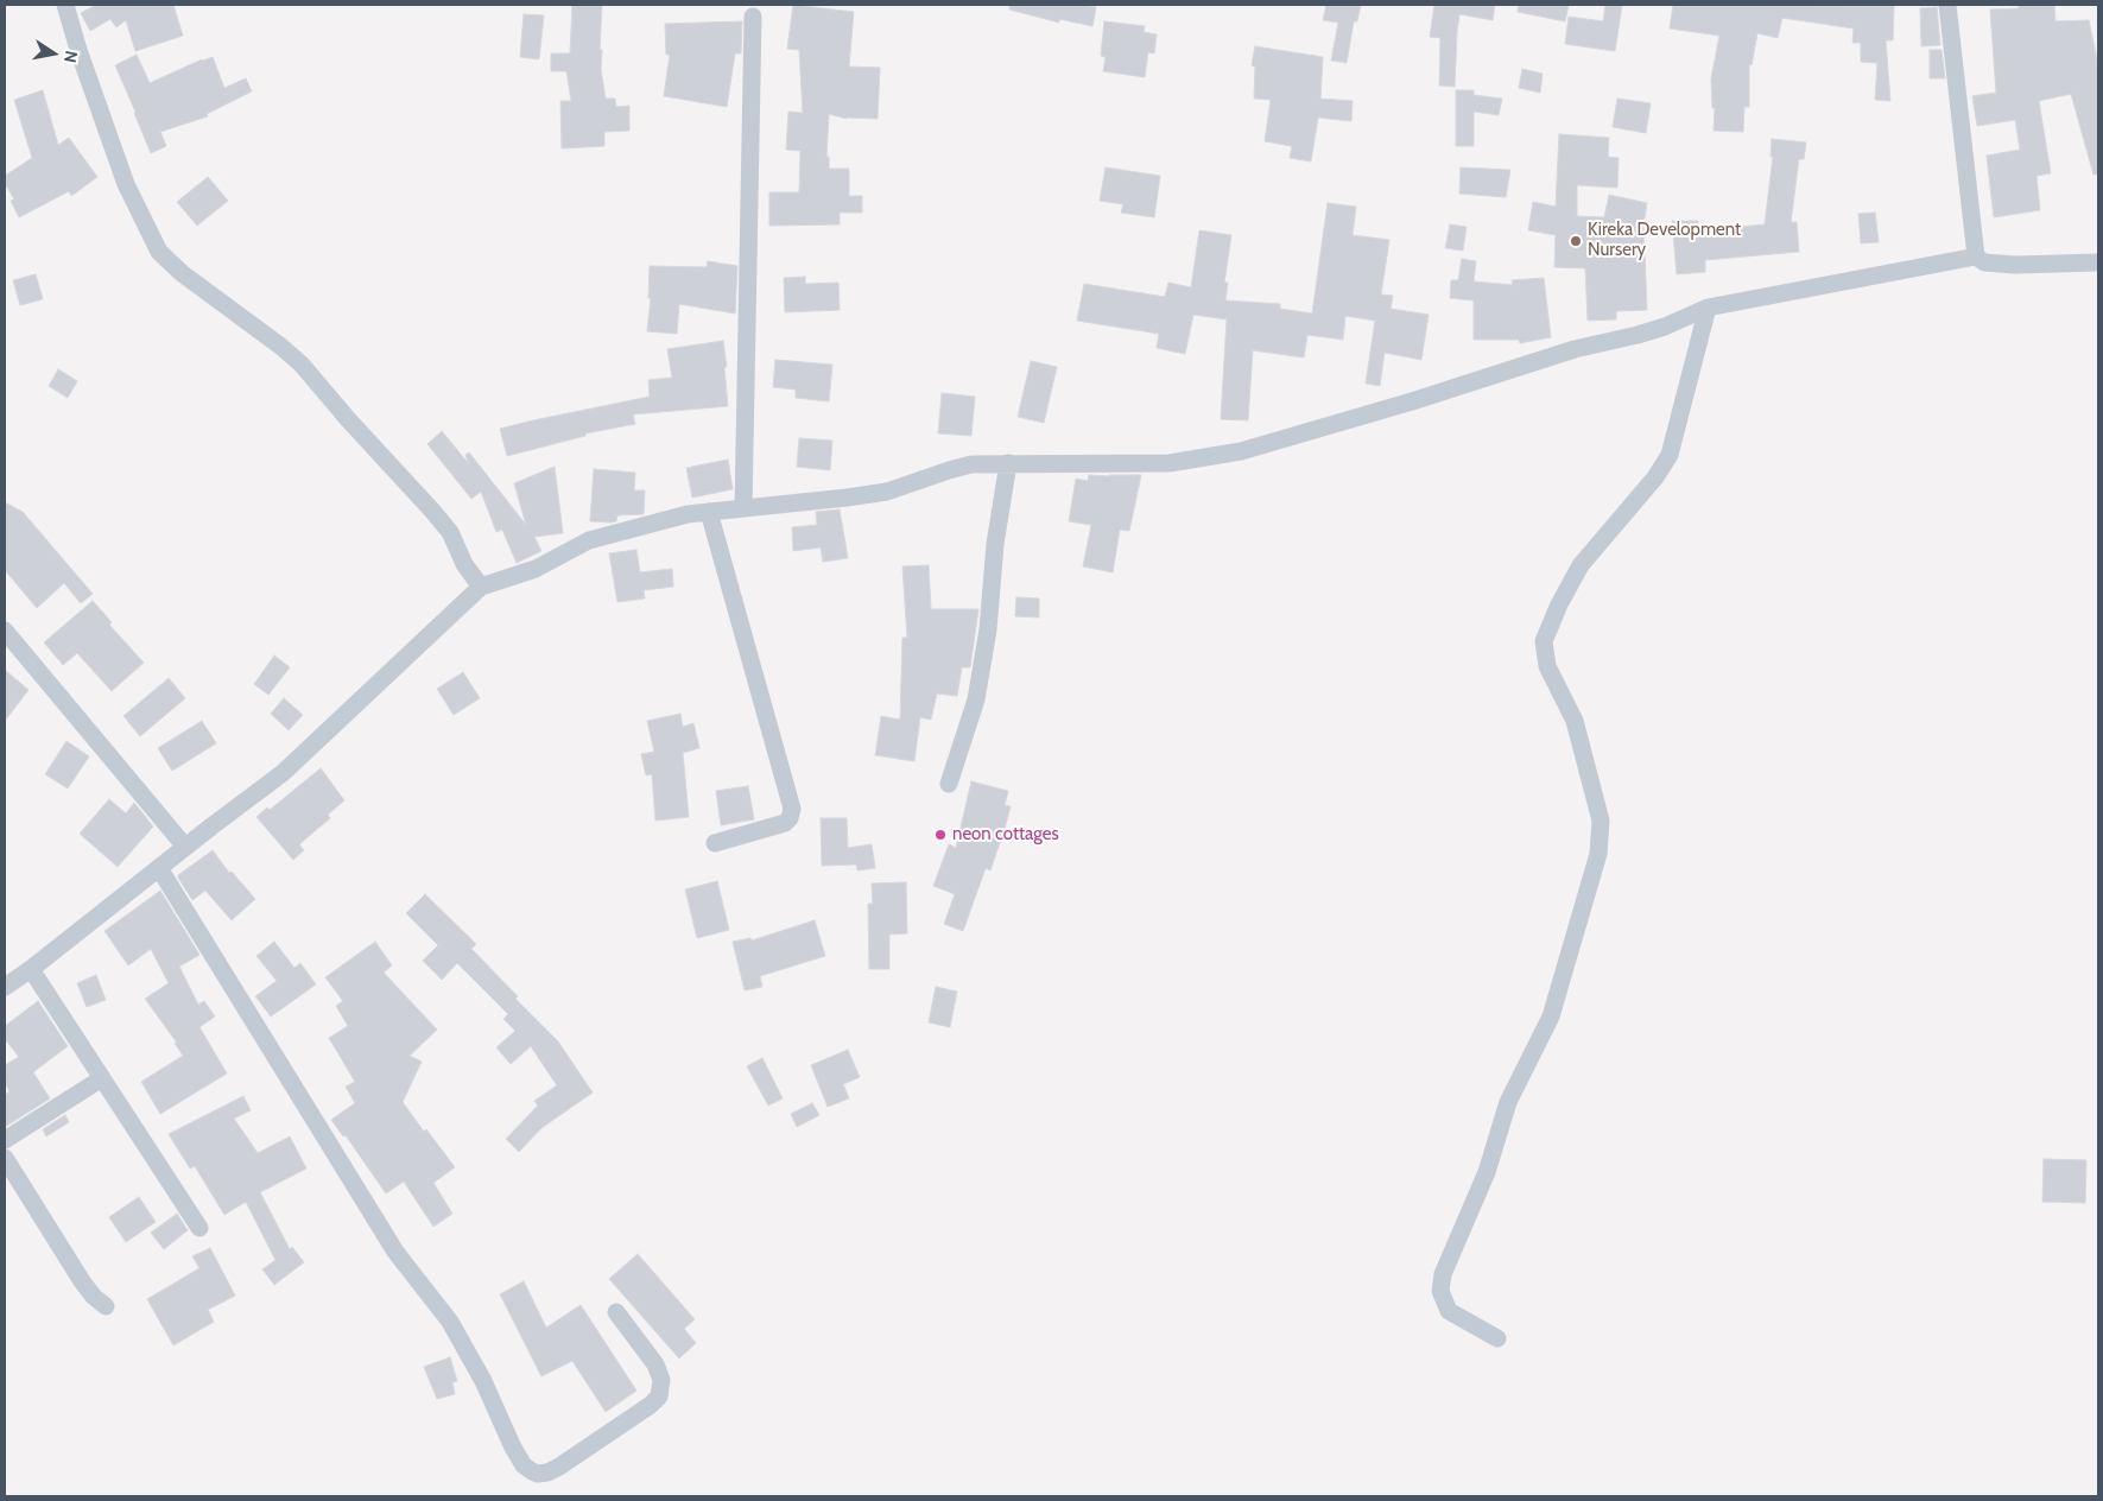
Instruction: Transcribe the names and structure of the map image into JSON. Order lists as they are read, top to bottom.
{
  "places": ["Kireka Development Nursery", "neon cottages"],
  "north": "right"
}
